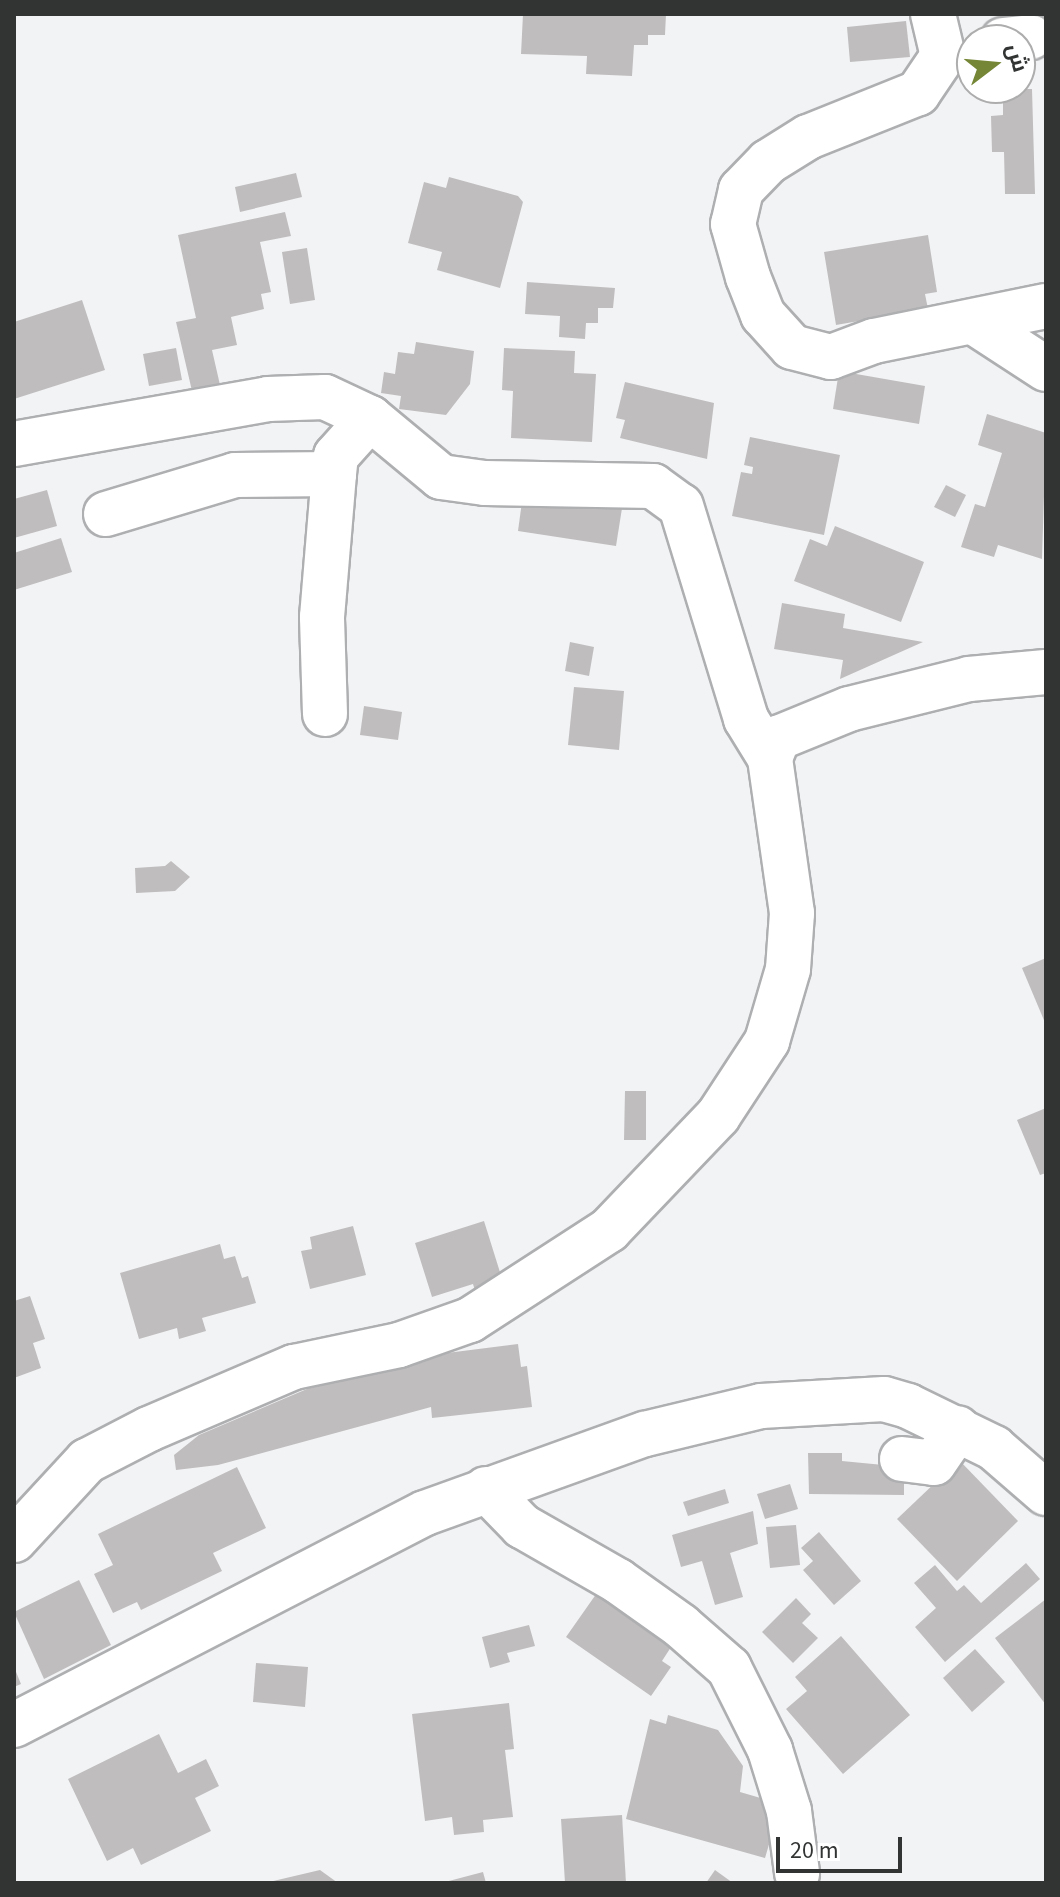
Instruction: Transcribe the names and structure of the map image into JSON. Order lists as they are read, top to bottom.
{
  "scale_bar": "20 m",
  "north": "right"
}
